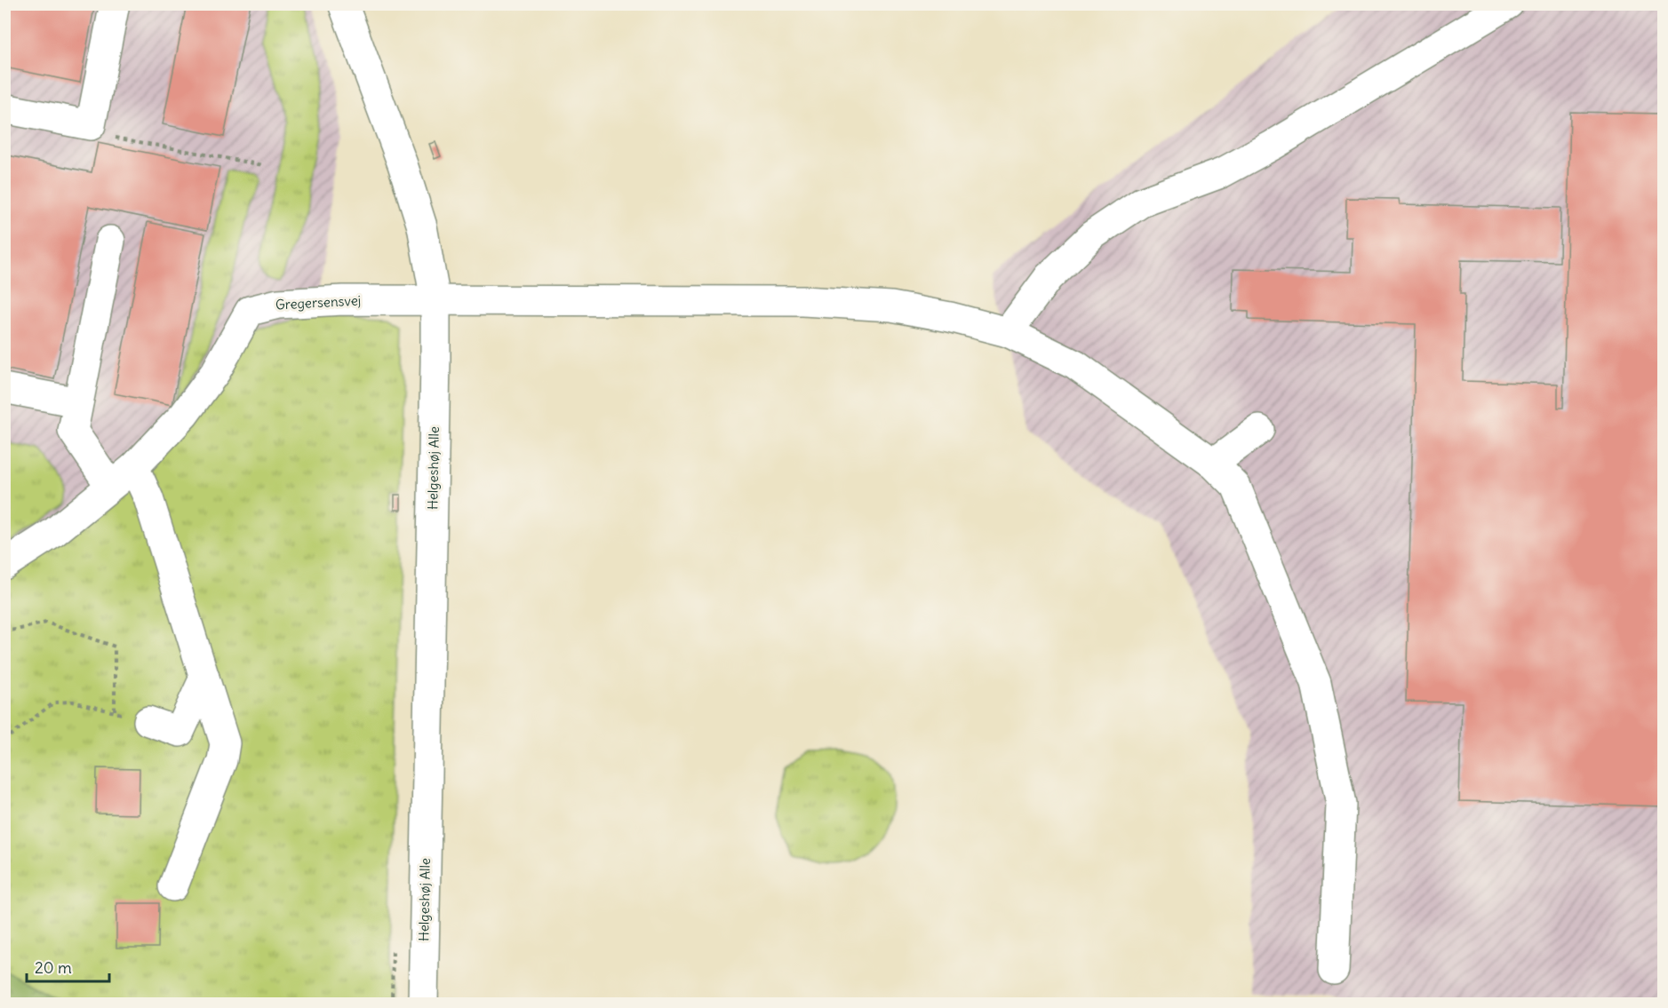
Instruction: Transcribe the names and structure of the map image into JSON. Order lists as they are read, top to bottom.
{
  "streets": {
    "street": ["Gregersensvej", "Helgeshøj Alle"]
  },
  "crossings": [
    ["Gregersensvej", "Helgeshøj Alle"]
  ],
  "scale_bar": "20 m"
}
